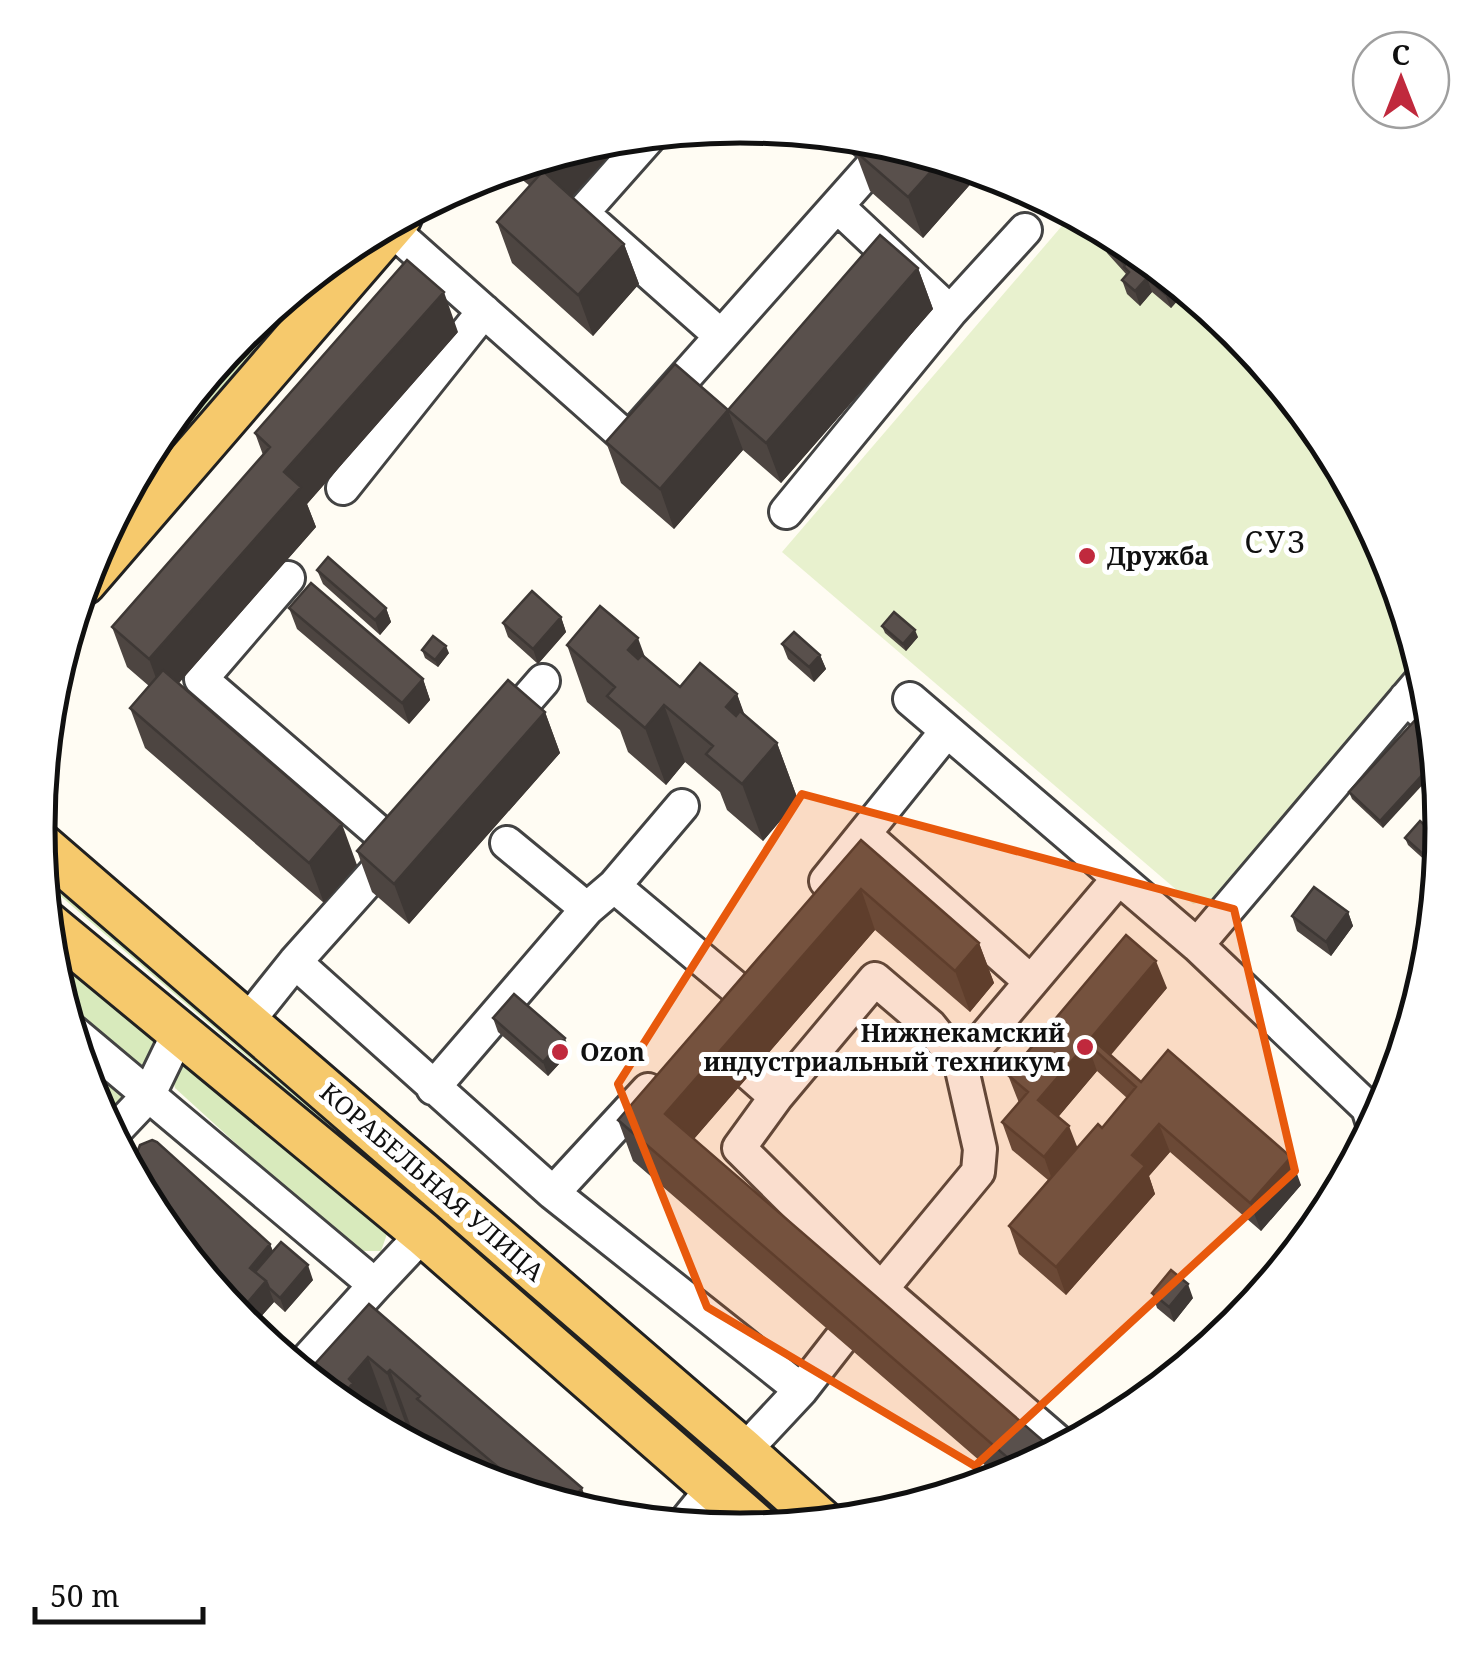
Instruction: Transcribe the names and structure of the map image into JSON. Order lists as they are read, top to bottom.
{
  "streets": {
    "main road": ["КОРАБЕЛЬНАЯ УЛИЦА"]
  },
  "districts": ["СУЗ"],
  "places": ["Дружба", "Нижнекамский индустриальный техникум", "Ozon"],
  "scale_bar": "50 m",
  "north": "top"
}
